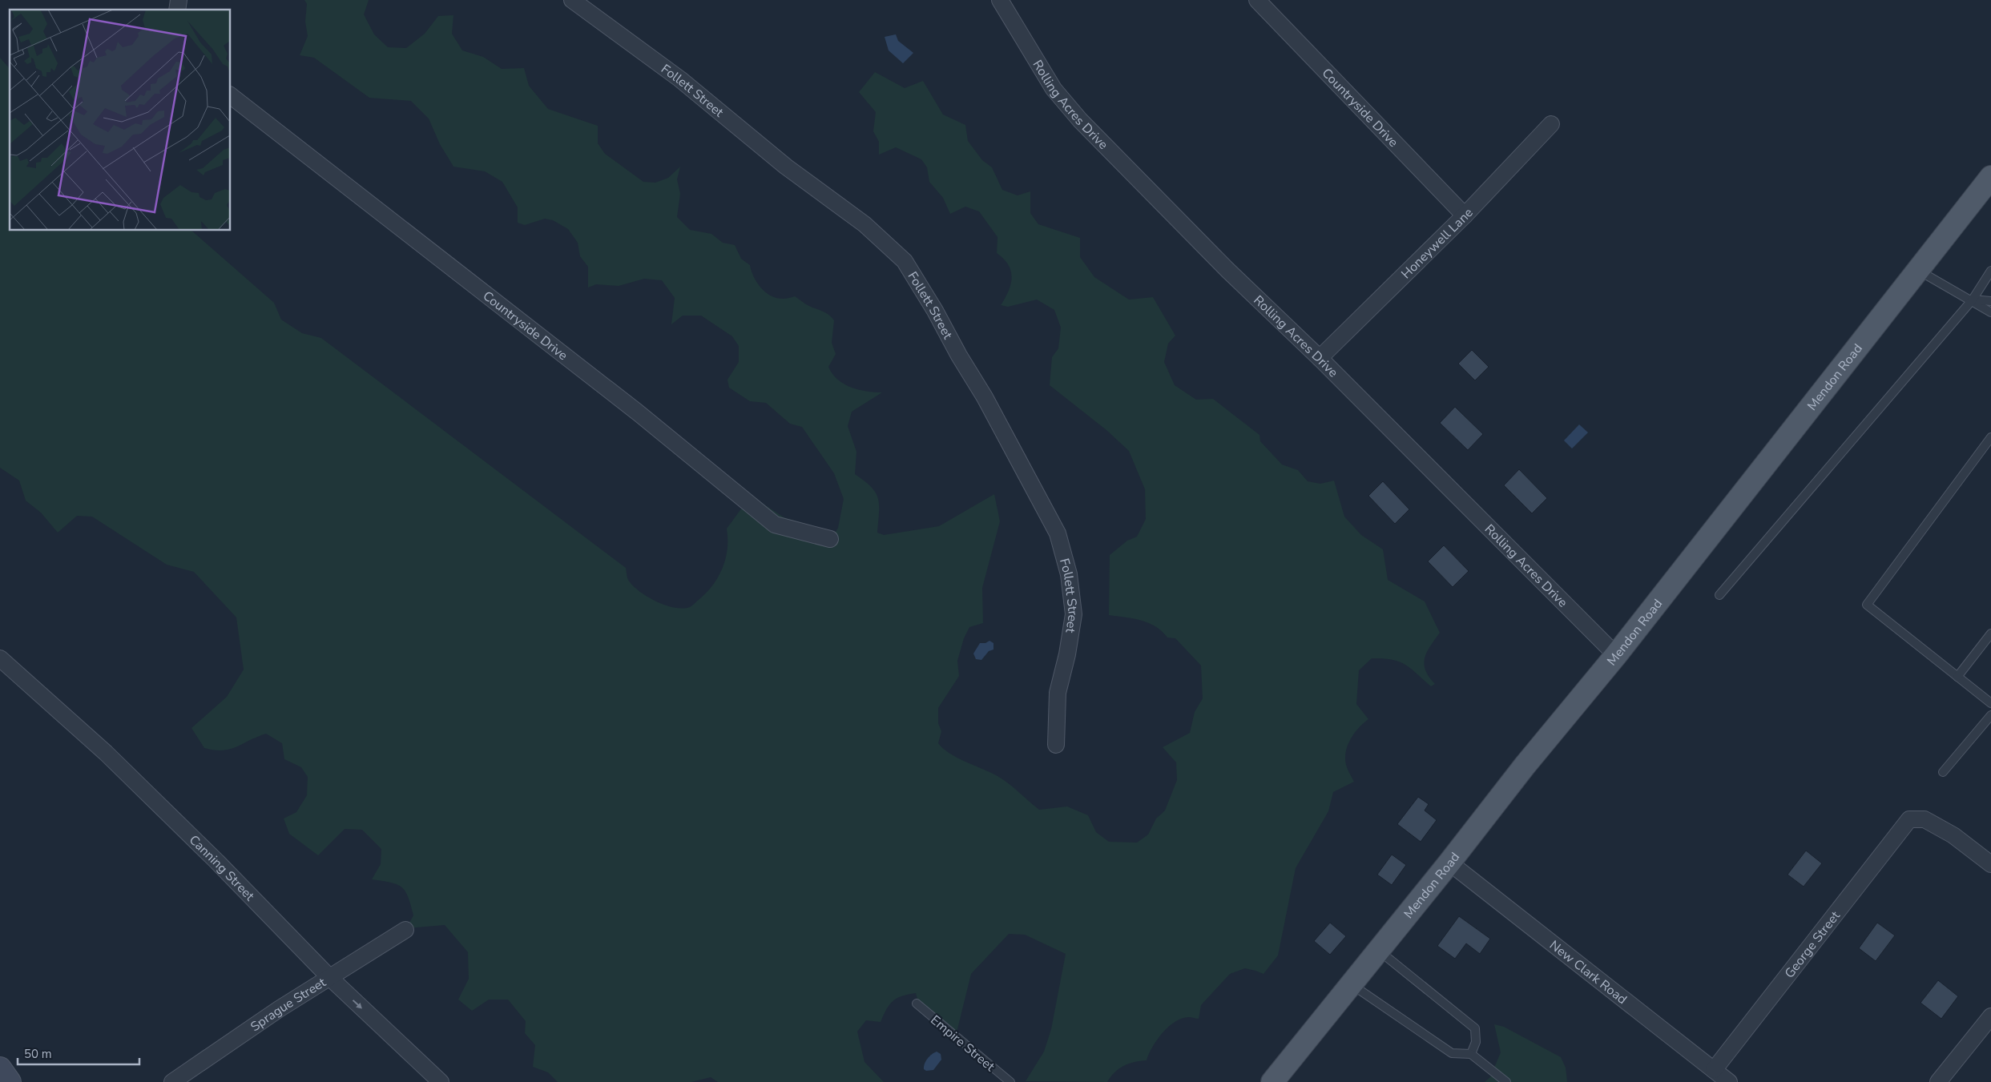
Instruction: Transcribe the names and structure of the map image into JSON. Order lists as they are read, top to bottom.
{
  "streets": {
    "main road": ["Mendon Road"],
    "street": [
      "Follett Street",
      "Rolling Acres Drive",
      "Countryside Drive",
      "Honeywell Lane",
      "Canning Street",
      "George Street",
      "New Clark Road",
      "Sprague Street"
    ],
    "lane": ["Empire Street"]
  },
  "crossings": [
    ["Rolling Acres Drive", "Honeywell Lane"],
    ["Rolling Acres Drive", "Mendon Road"],
    ["Countryside Drive", "Honeywell Lane"],
    ["Mendon Road", "New Clark Road"],
    ["Canning Street", "Sprague Street"],
    ["George Street", "New Clark Road"]
  ],
  "scale_bar": "50 m"
}
